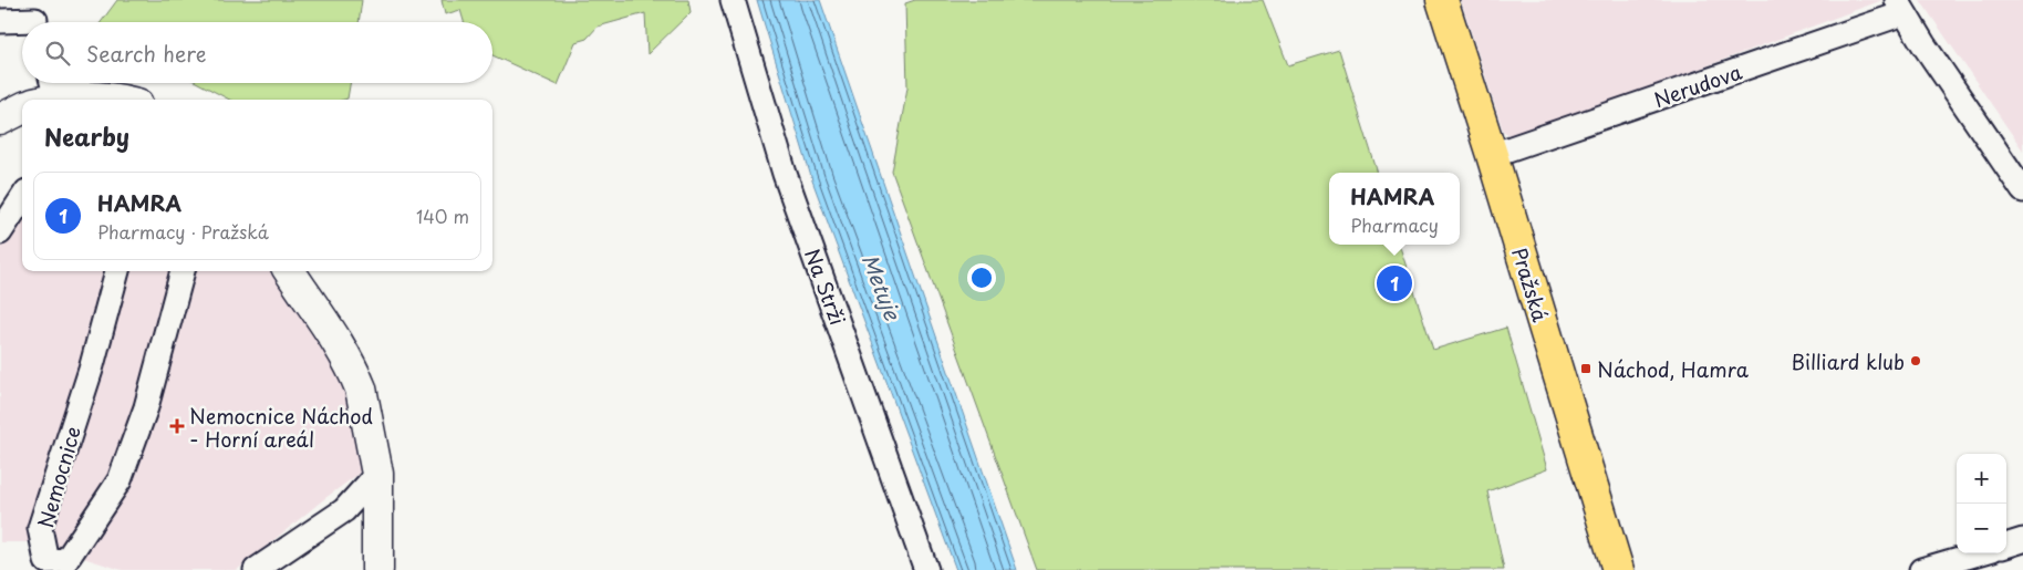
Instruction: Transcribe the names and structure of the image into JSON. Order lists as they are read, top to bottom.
{
  "streets": {
    "main road": ["Pražská"],
    "street": ["Nerudova", "Na Strži", "Nemocnice"]
  },
  "crossings": [
    ["Nerudova", "Pražská"]
  ],
  "water": ["Metuje"],
  "places": {
    "other": ["Billiard klub"],
    "transit": ["Náchod, Hamra"],
    "health": ["Nemocnice Náchod - Horní areál"]
  },
  "page": {
    "search": "Search here",
    "heading": "Nearby",
    "list": [
      {
        "mark": "1",
        "name": "HAMRA",
        "note": "Pharmacy · Pražská",
        "value": "140 m"
      }
    ],
    "popup": ["HAMRA", "Pharmacy"],
    "pins": "1",
    "map_buttons": ["+", "−"]
  }
}
